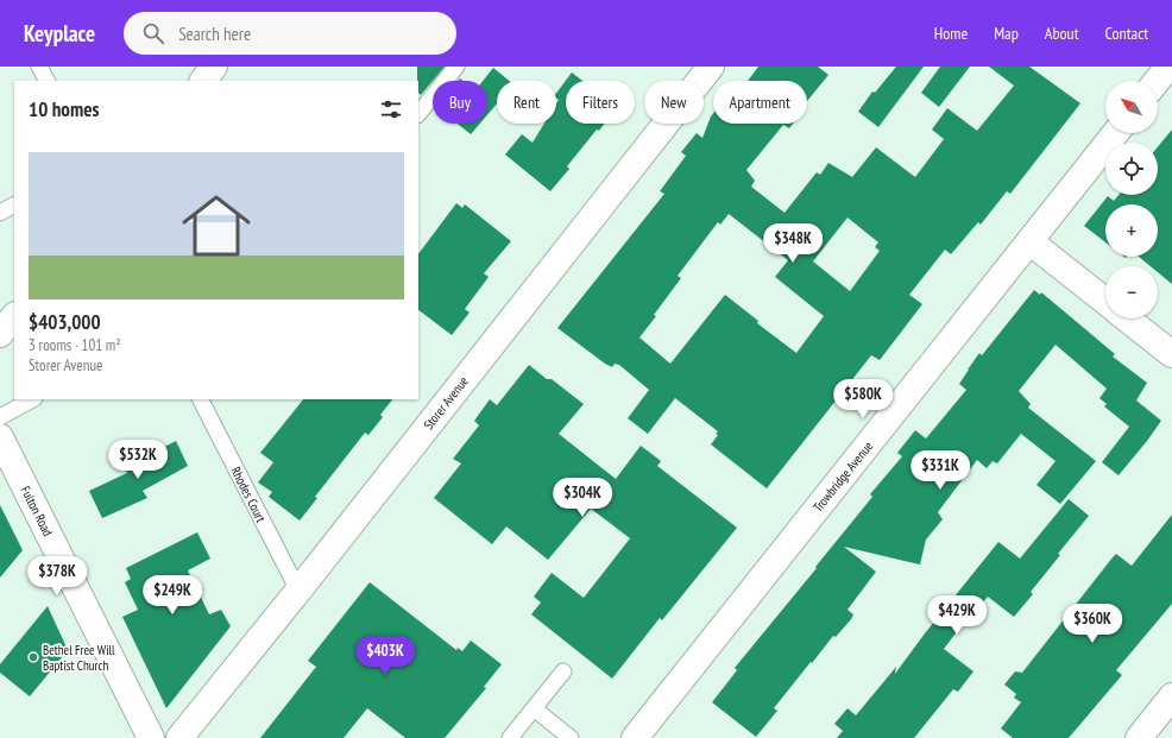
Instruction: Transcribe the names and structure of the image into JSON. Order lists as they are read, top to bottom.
{
  "streets": {
    "street": ["Storer Avenue", "Trowbridge Avenue", "Fulton Road"],
    "lane": ["Rhodes Court"]
  },
  "crossings": [
    ["Storer Avenue", "Rhodes Court"]
  ],
  "places": ["Bethel Free Will Baptist Church"],
  "north": "top left",
  "page": {
    "header": "Keyplace",
    "search": "Search here",
    "nav": [
      "Home",
      "Map",
      "About",
      "Contact"
    ],
    "map_buttons": ["+", "−"],
    "chip": [
      "Buy",
      "Rent",
      "Filters",
      "New",
      "Apartment"
    ],
    "heading": "10 homes",
    "list": [
      {
        "name": "$403,000",
        "note": "3 rooms · 101 m² · Storer Avenue"
      }
    ],
    "price": [
      "$348K",
      "$580K",
      "$532K",
      "$331K",
      "$304K",
      "$378K",
      "$249K",
      "$429K",
      "$360K",
      "$403K"
    ]
  }
}
